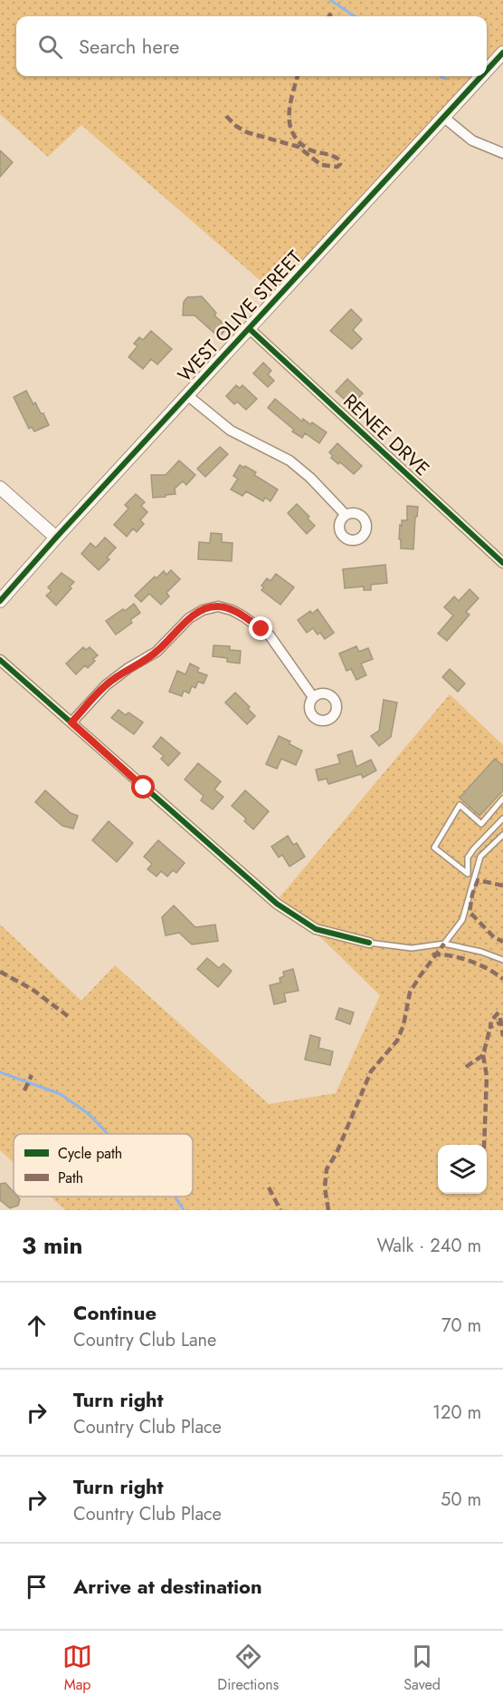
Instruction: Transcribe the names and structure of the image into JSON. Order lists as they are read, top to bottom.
{
  "streets": {
    "street": ["WEST OLIVE STREET", "RENEE DRVE"]
  },
  "crossings": [
    ["WEST OLIVE STREET", "RENEE DRVE"]
  ],
  "legend": ["Cycle path", "Path"],
  "page": {
    "search": "Search here",
    "heading": ["3 min", "Walk · 240 m"],
    "list": [
      ["Continue", "Country Club Lane", "70 m"],
      ["Turn right", "Country Club Place", "120 m"],
      ["Turn right", "Country Club Place", "50 m"],
      "Arrive at destination"
    ],
    "nav": ["Map", "Directions", "Saved"]
  }
}
